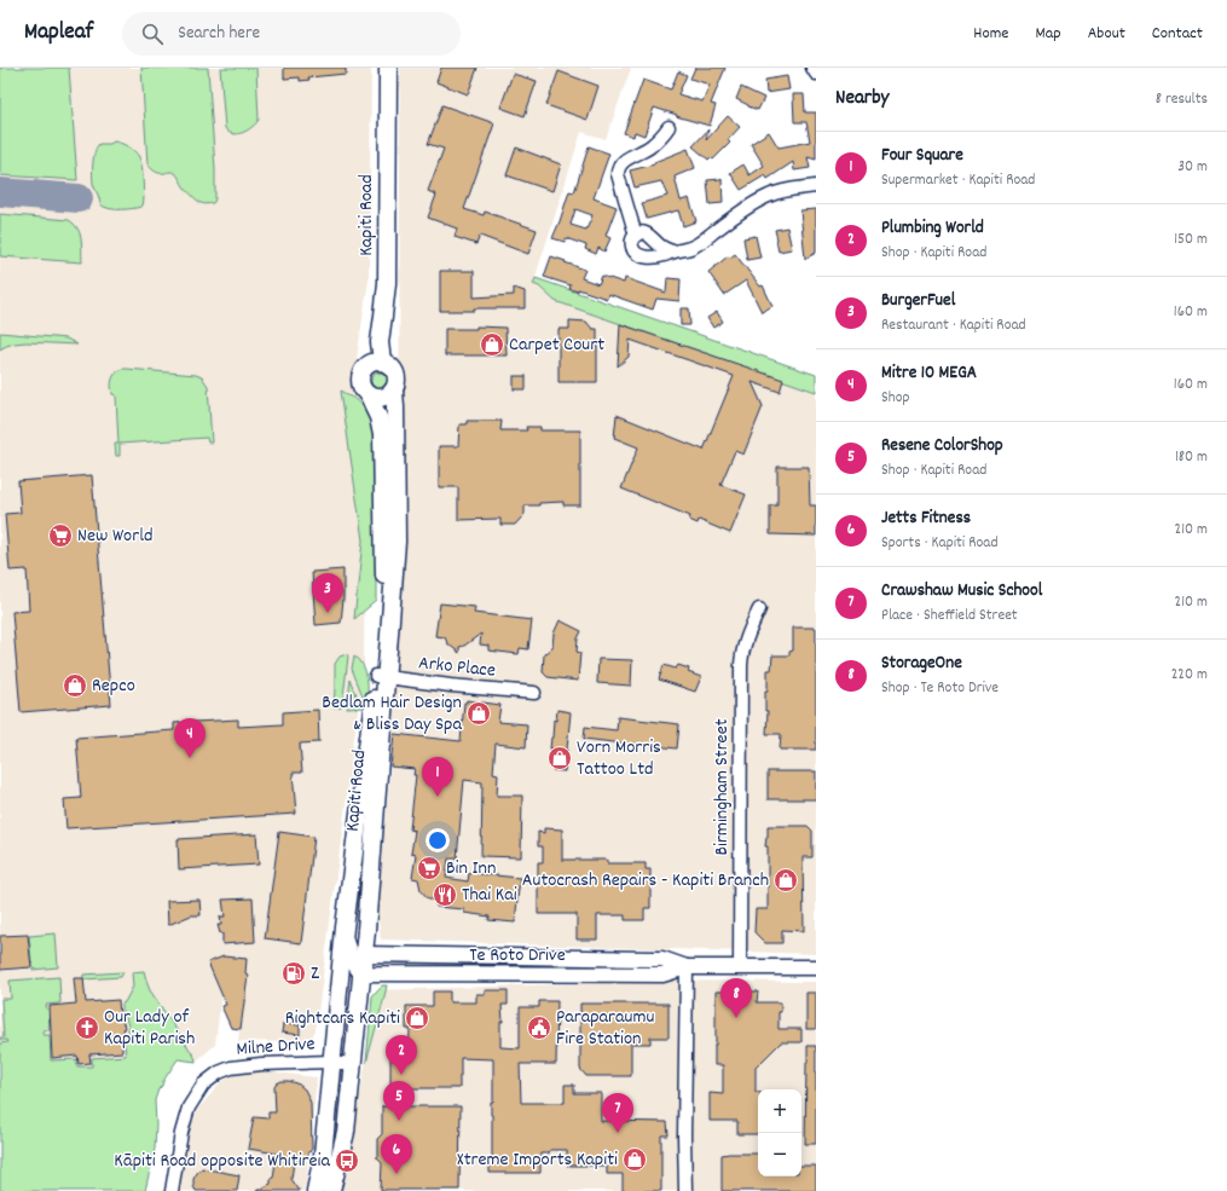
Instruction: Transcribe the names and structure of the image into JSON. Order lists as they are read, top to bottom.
{
  "streets": {
    "main road": ["Kapiti Road"],
    "street": [
      "Arko Place",
      "Birmingham Street",
      "Te Roto Drive",
      "Milne Drive"
    ]
  },
  "crossings": [
    ["Kapiti Road", "Arko Place"],
    ["Kapiti Road", "Te Roto Drive"],
    ["Kapiti Road", "Milne Drive"],
    ["Birmingham Street", "Te Roto Drive"]
  ],
  "places": {
    "shop": [
      "Carpet Court",
      "Repco",
      "Bedlam Hair Design & Bliss Day Spa",
      "Vorn Morris Tattoo Ltd",
      "Autocrash Repairs - Kapiti Branch",
      "Rightcars Kapiti",
      "Xtreme Imports Kapiti"
    ],
    "supermarket": ["New World", "Bin Inn"],
    "restaurant": ["Thai Kai"],
    "fuel station": ["Z"],
    "church": ["Our Lady of Kapiti Parish"],
    "public building": ["Paraparaumu Fire Station"],
    "bus stop": ["Kāpiti Road opposite Whitireia"]
  },
  "page": {
    "header": "Mapleaf",
    "search": "Search here",
    "nav": [
      "Home",
      "Map",
      "About",
      "Contact"
    ],
    "heading": ["Nearby", "8 results"],
    "list": [
      {
        "mark": "1",
        "name": "Four Square",
        "note": "Supermarket · Kapiti Road",
        "value": "30 m"
      },
      {
        "mark": "2",
        "name": "Plumbing World",
        "note": "Shop · Kapiti Road",
        "value": "150 m"
      },
      {
        "mark": "3",
        "name": "BurgerFuel",
        "note": "Restaurant · Kapiti Road",
        "value": "160 m"
      },
      {
        "mark": "4",
        "name": "Mitre 10 MEGA",
        "note": "Shop",
        "value": "160 m"
      },
      {
        "mark": "5",
        "name": "Resene ColorShop",
        "note": "Shop · Kapiti Road",
        "value": "180 m"
      },
      {
        "mark": "6",
        "name": "Jetts Fitness",
        "note": "Sports · Kapiti Road",
        "value": "210 m"
      },
      {
        "mark": "7",
        "name": "Crawshaw Music School",
        "note": "Place · Sheffield Street",
        "value": "210 m"
      },
      {
        "mark": "8",
        "name": "StorageOne",
        "note": "Shop · Te Roto Drive",
        "value": "220 m"
      }
    ],
    "pins": [
      "3",
      "4",
      "1",
      "8",
      "2",
      "5",
      "7",
      "6"
    ],
    "map_buttons": ["+", "−"]
  }
}
